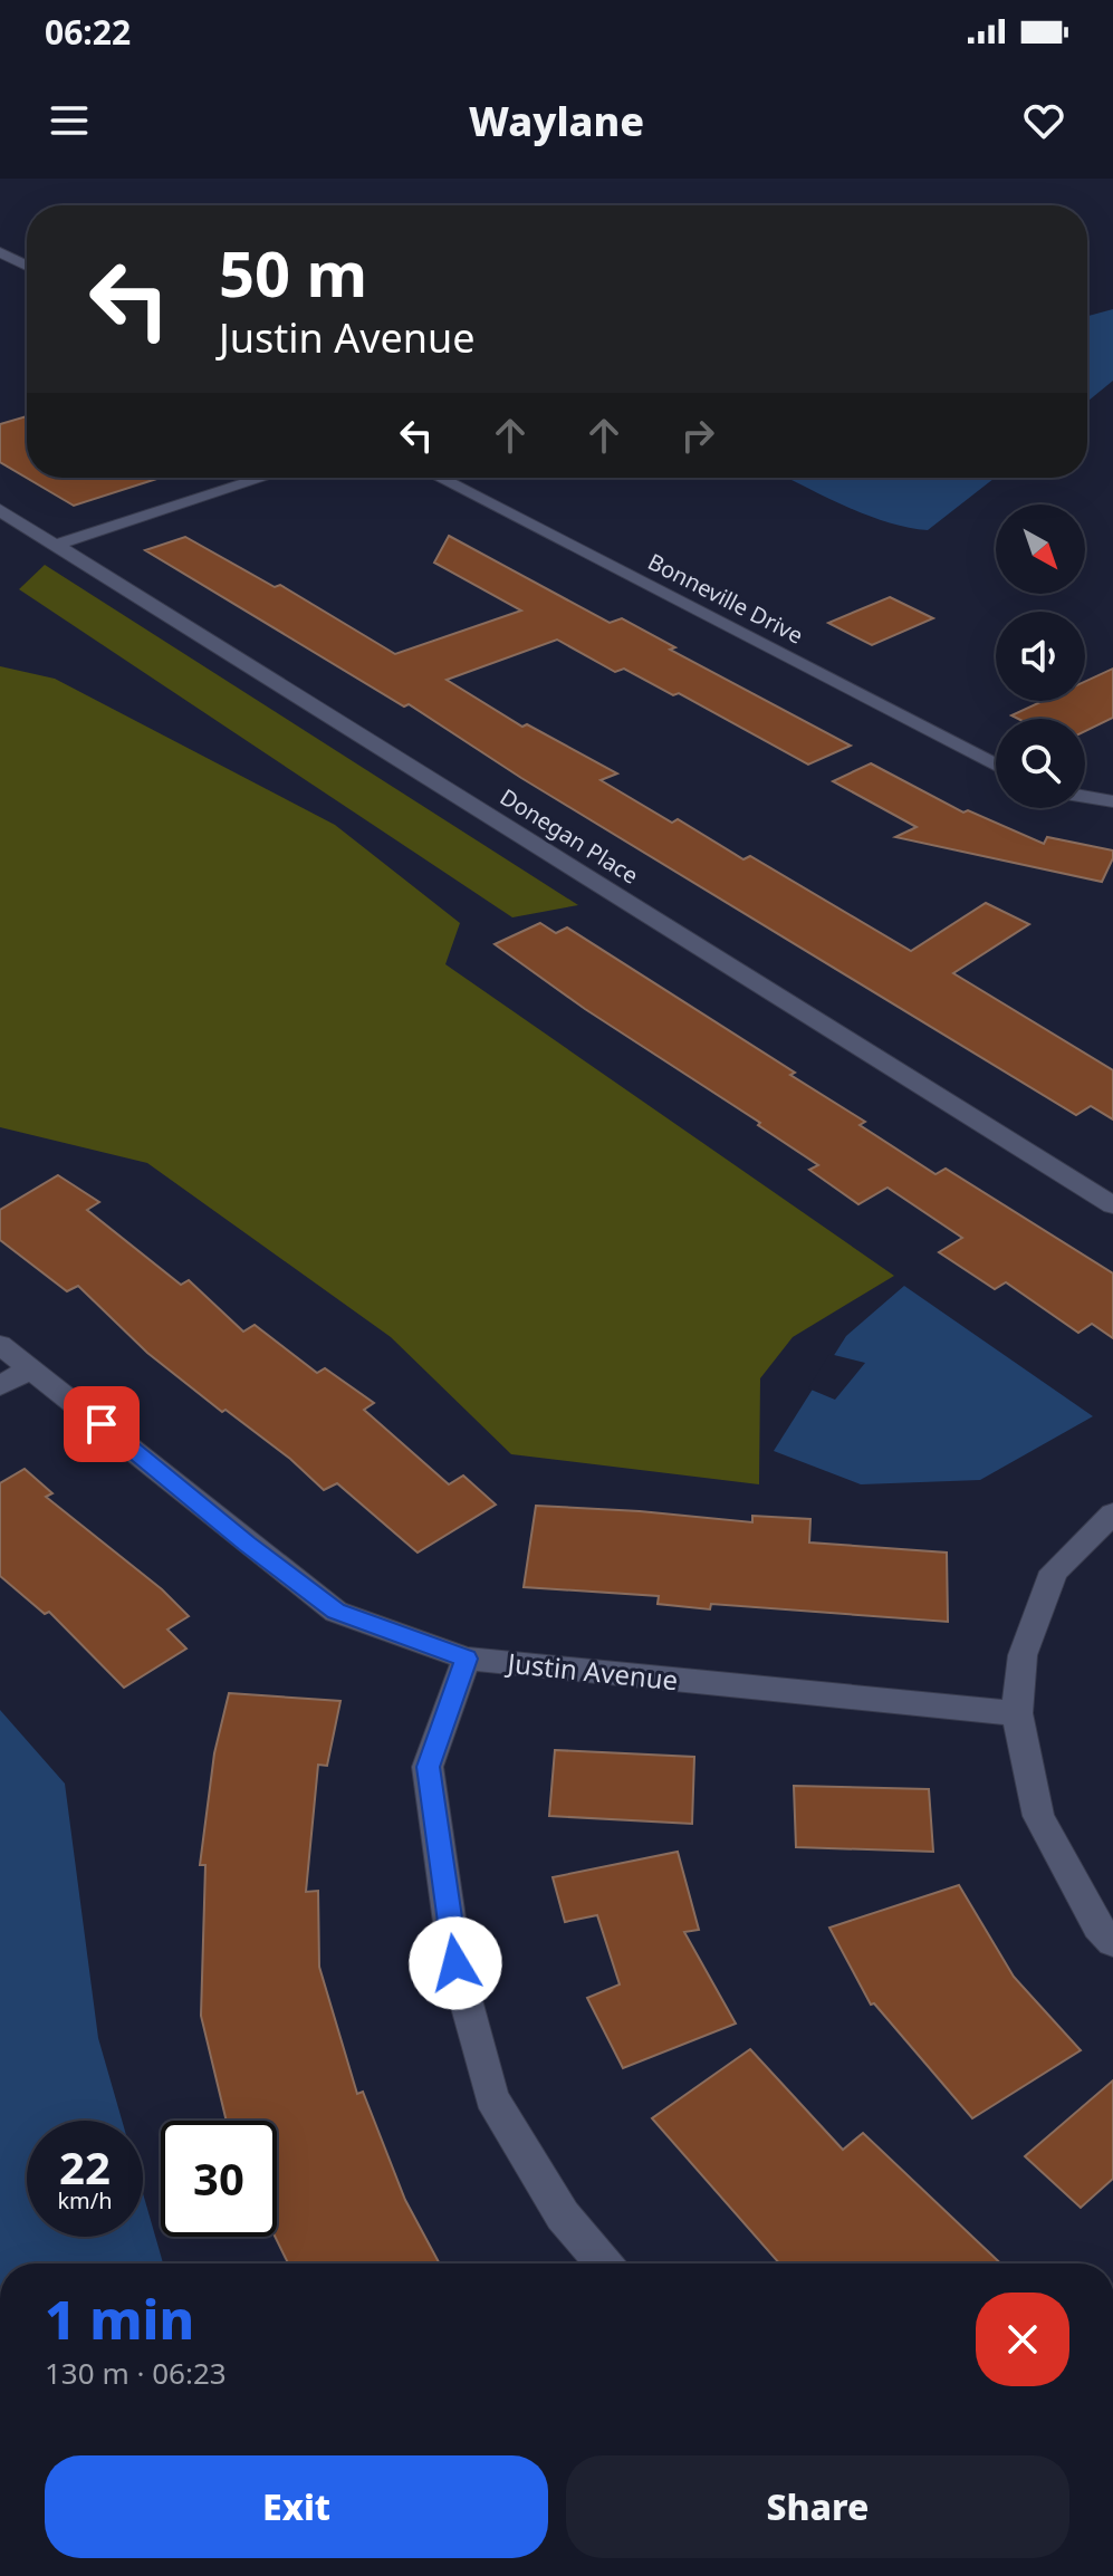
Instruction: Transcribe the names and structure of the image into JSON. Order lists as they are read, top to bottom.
{
  "streets": {
    "street": ["Bonneville Drive", "Donegan Place", "Justin Avenue"]
  },
  "north": "bottom right",
  "page": {
    "status": "06:22",
    "header": "Waylane",
    "turn": ["50 m", "Justin Avenue"],
    "speed": "22 km/h",
    "limit": "30",
    "heading": ["1 min", "130 m · 06:23"],
    "buttons": ["Exit", "Share"]
  }
}
